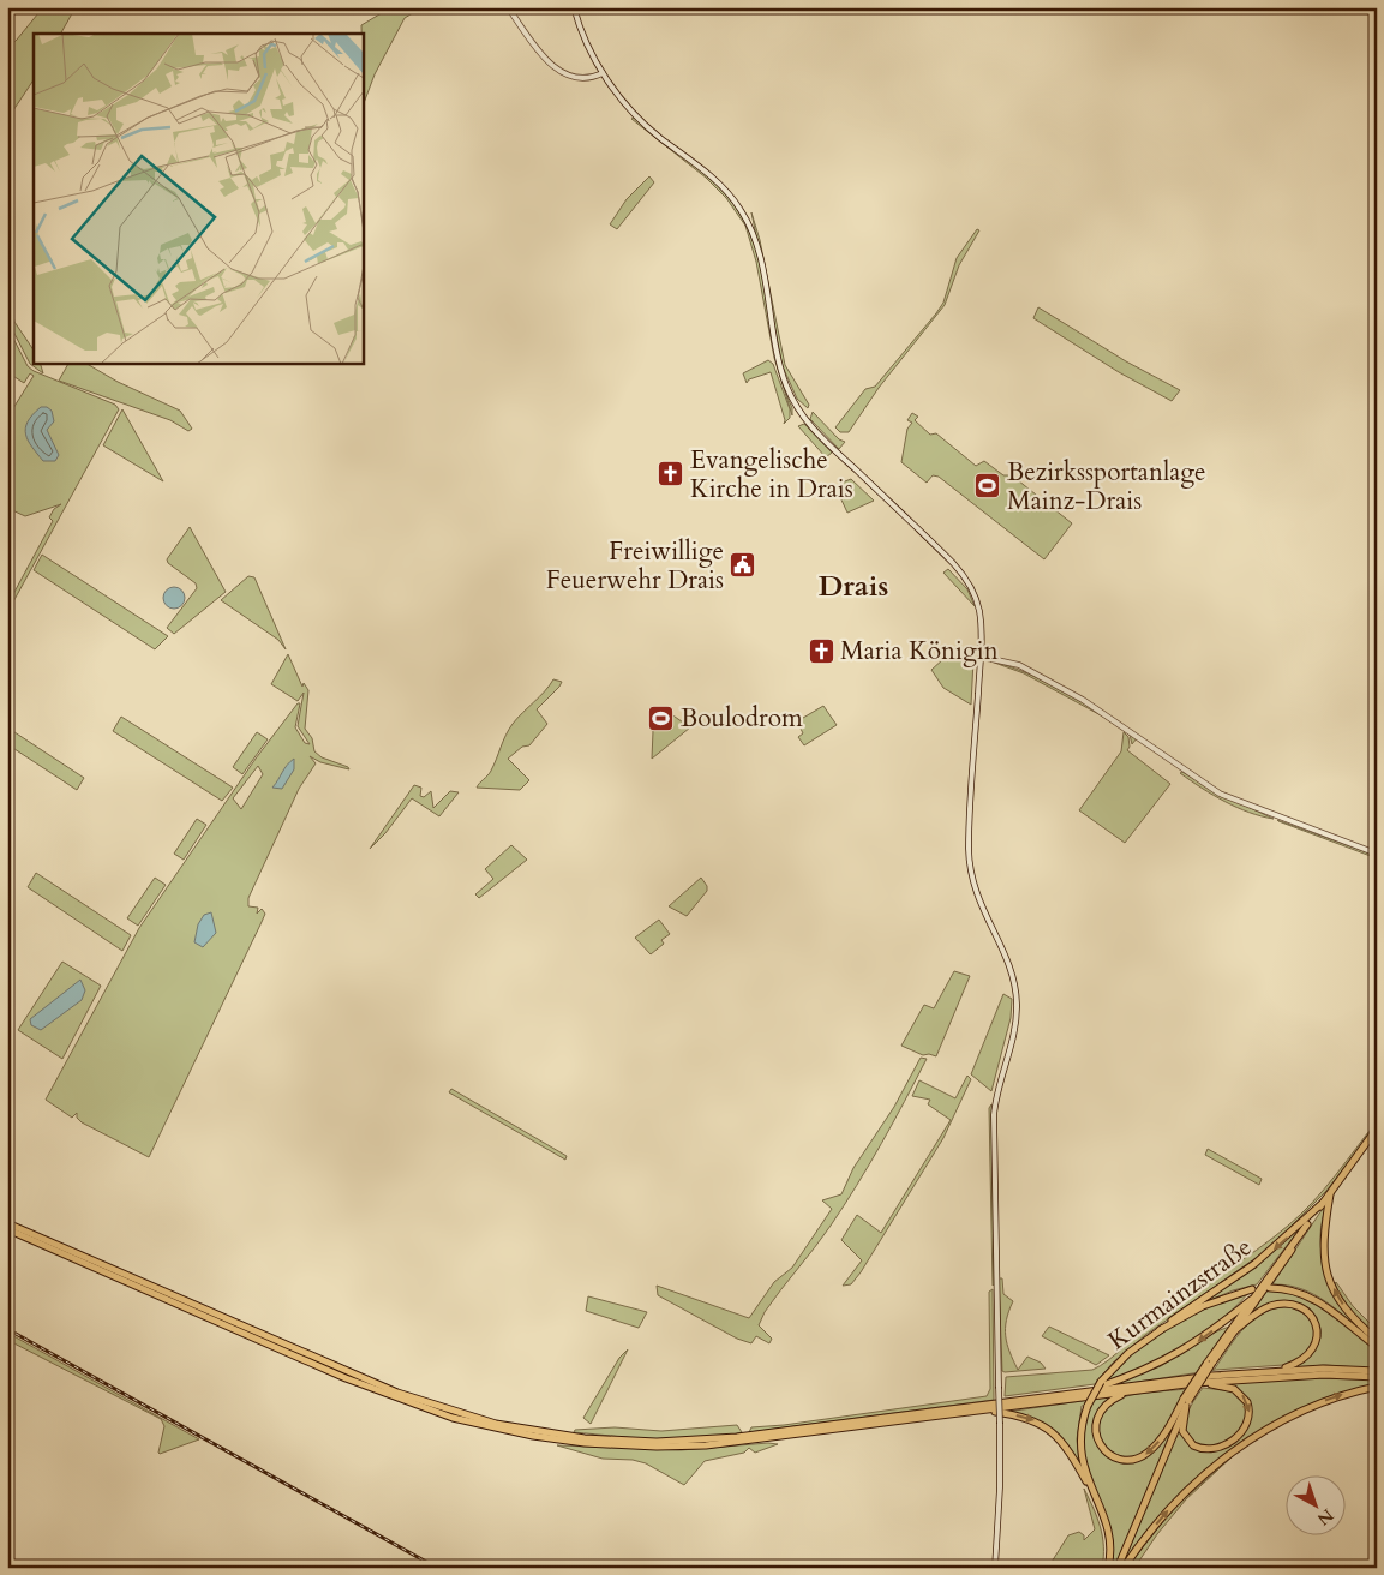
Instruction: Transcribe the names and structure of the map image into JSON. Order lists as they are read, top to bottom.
{
  "streets": {
    "highway": ["Kurmainzstraße"]
  },
  "districts": ["Drais"],
  "places": {
    "church": ["Evangelische Kirche in Drais", "Maria Königin"],
    "sports": ["Bezirkssportanlage Mainz-Drais", "Boulodrom"],
    "public building": ["Freiwillige Feuerwehr Drais"]
  },
  "north": "bottom right"
}
